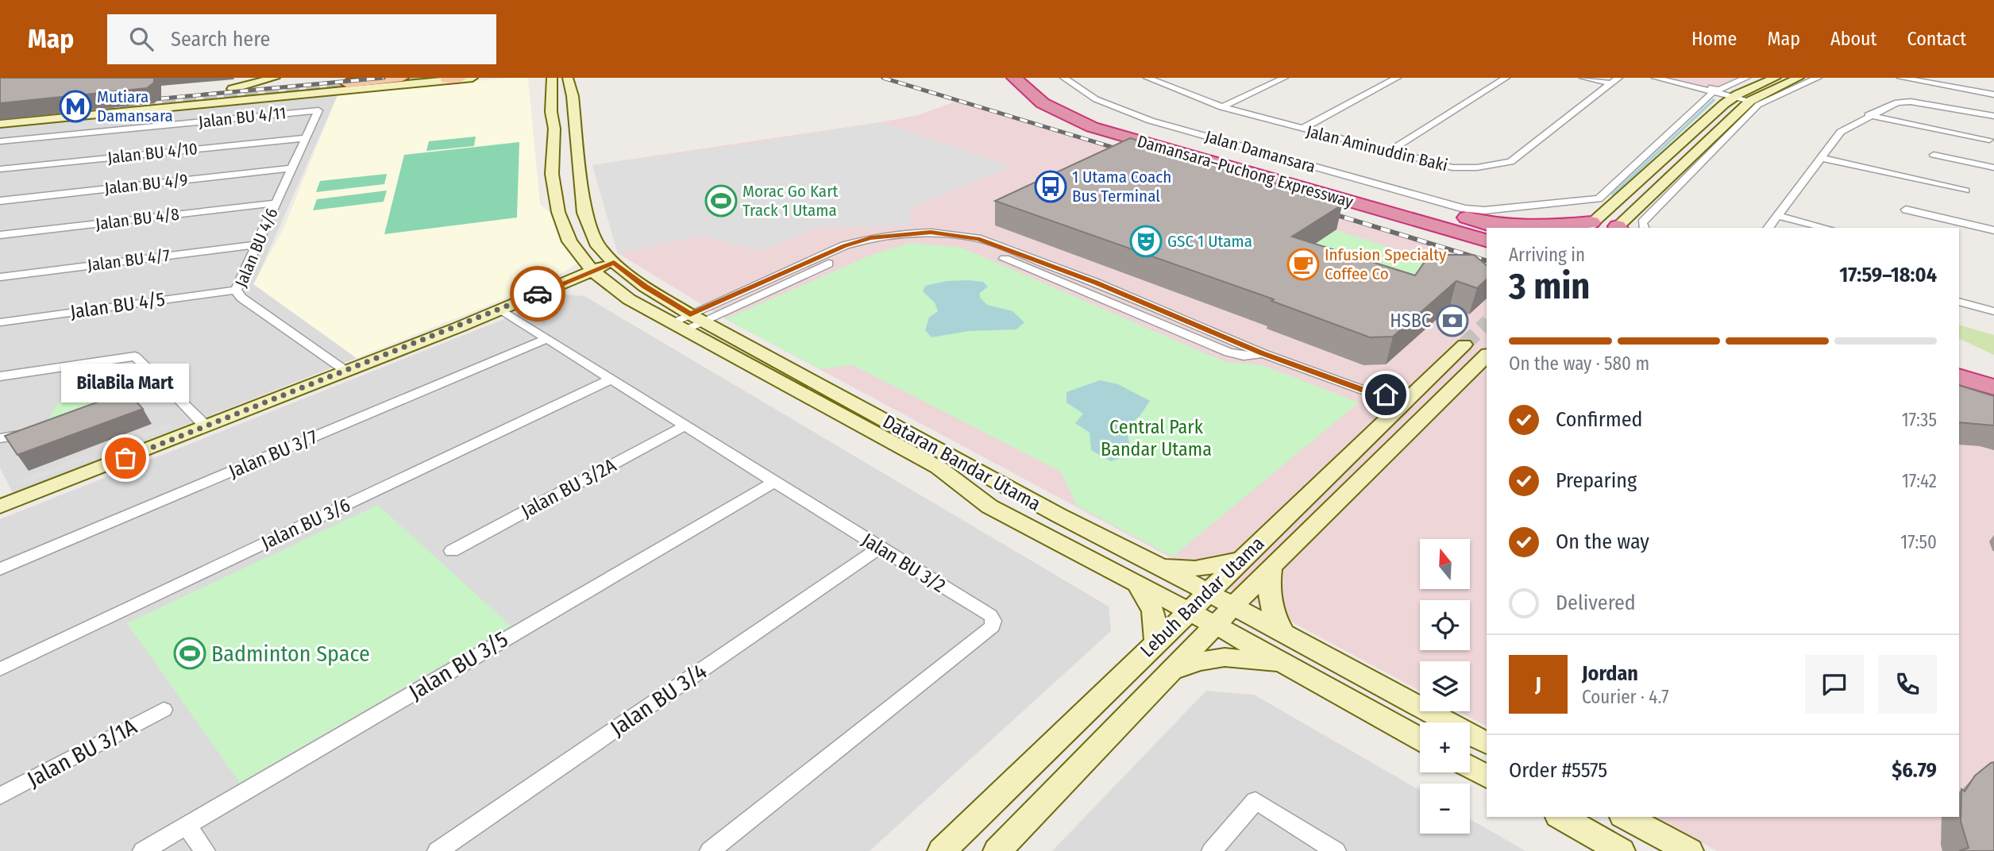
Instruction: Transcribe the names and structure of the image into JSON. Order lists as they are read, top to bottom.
{
  "streets": {
    "highway": ["Damansara–Puchong Expressway"],
    "main road": ["Dataran Bandar Utama", "Lebuh Bandar Utama"],
    "street": [
      "Jalan BU 4/11",
      "Jalan Aminuddin Baki",
      "Jalan Damansara",
      "Jalan BU 4/10",
      "Jalan BU 4/9",
      "Jalan BU 4/8",
      "Jalan BU 4/6",
      "Jalan BU 4/7",
      "Jalan BU 4/5",
      "Jalan BU 3/7",
      "Jalan BU 3/2A",
      "Jalan BU 3/6",
      "Jalan BU 3/2",
      "Jalan BU 3/5",
      "Jalan BU 3/4",
      "Jalan BU 3/1A"
    ]
  },
  "crossings": [
    ["Jalan BU 4/11", "Jalan BU 4/6"],
    ["Jalan BU 4/10", "Jalan BU 4/6"],
    ["Jalan BU 4/9", "Jalan BU 4/6"],
    ["Jalan BU 4/8", "Jalan BU 4/6"],
    ["Jalan BU 4/6", "Jalan BU 4/7"],
    ["Jalan BU 4/6", "Jalan BU 4/5"],
    ["Jalan BU 3/7", "Jalan BU 3/2"],
    ["Dataran Bandar Utama", "Lebuh Bandar Utama"],
    ["Jalan BU 3/2A", "Jalan BU 3/2"],
    ["Jalan BU 3/6", "Jalan BU 3/2"],
    ["Jalan BU 3/2", "Jalan BU 3/5"],
    ["Jalan BU 3/2", "Jalan BU 3/4"]
  ],
  "parks": ["Central Park Bandar Utama"],
  "places": {
    "metro station": ["Mutiara Damansara"],
    "bus stop": ["1 Utama Coach Bus Terminal"],
    "sports": ["Morac Go Kart Track 1 Utama", "Badminton Space"],
    "theatre": ["GSC 1 Utama"],
    "cafe": ["Infusion Specialty Coffee Co"],
    "bank": ["HSBC"],
    "other": ["BilaBila Mart"]
  },
  "north": "top",
  "page": {
    "header": "Map",
    "search": "Search here",
    "nav": [
      "Home",
      "Map",
      "About",
      "Contact"
    ],
    "heading": ["3 min", "Arriving in", "17:59–18:04"],
    "panel": [
      "Jordan",
      "Courier · 4.7",
      "Order #5575",
      "$6.79"
    ],
    "bar": "On the way · 580 m",
    "bubble": "BilaBila Mart",
    "list": [
      ["Confirmed", "17:35"],
      ["Preparing", "17:42"],
      ["On the way", "17:50"],
      "Delivered"
    ],
    "map_buttons": ["+", "−"],
    "round": "J"
  }
}
